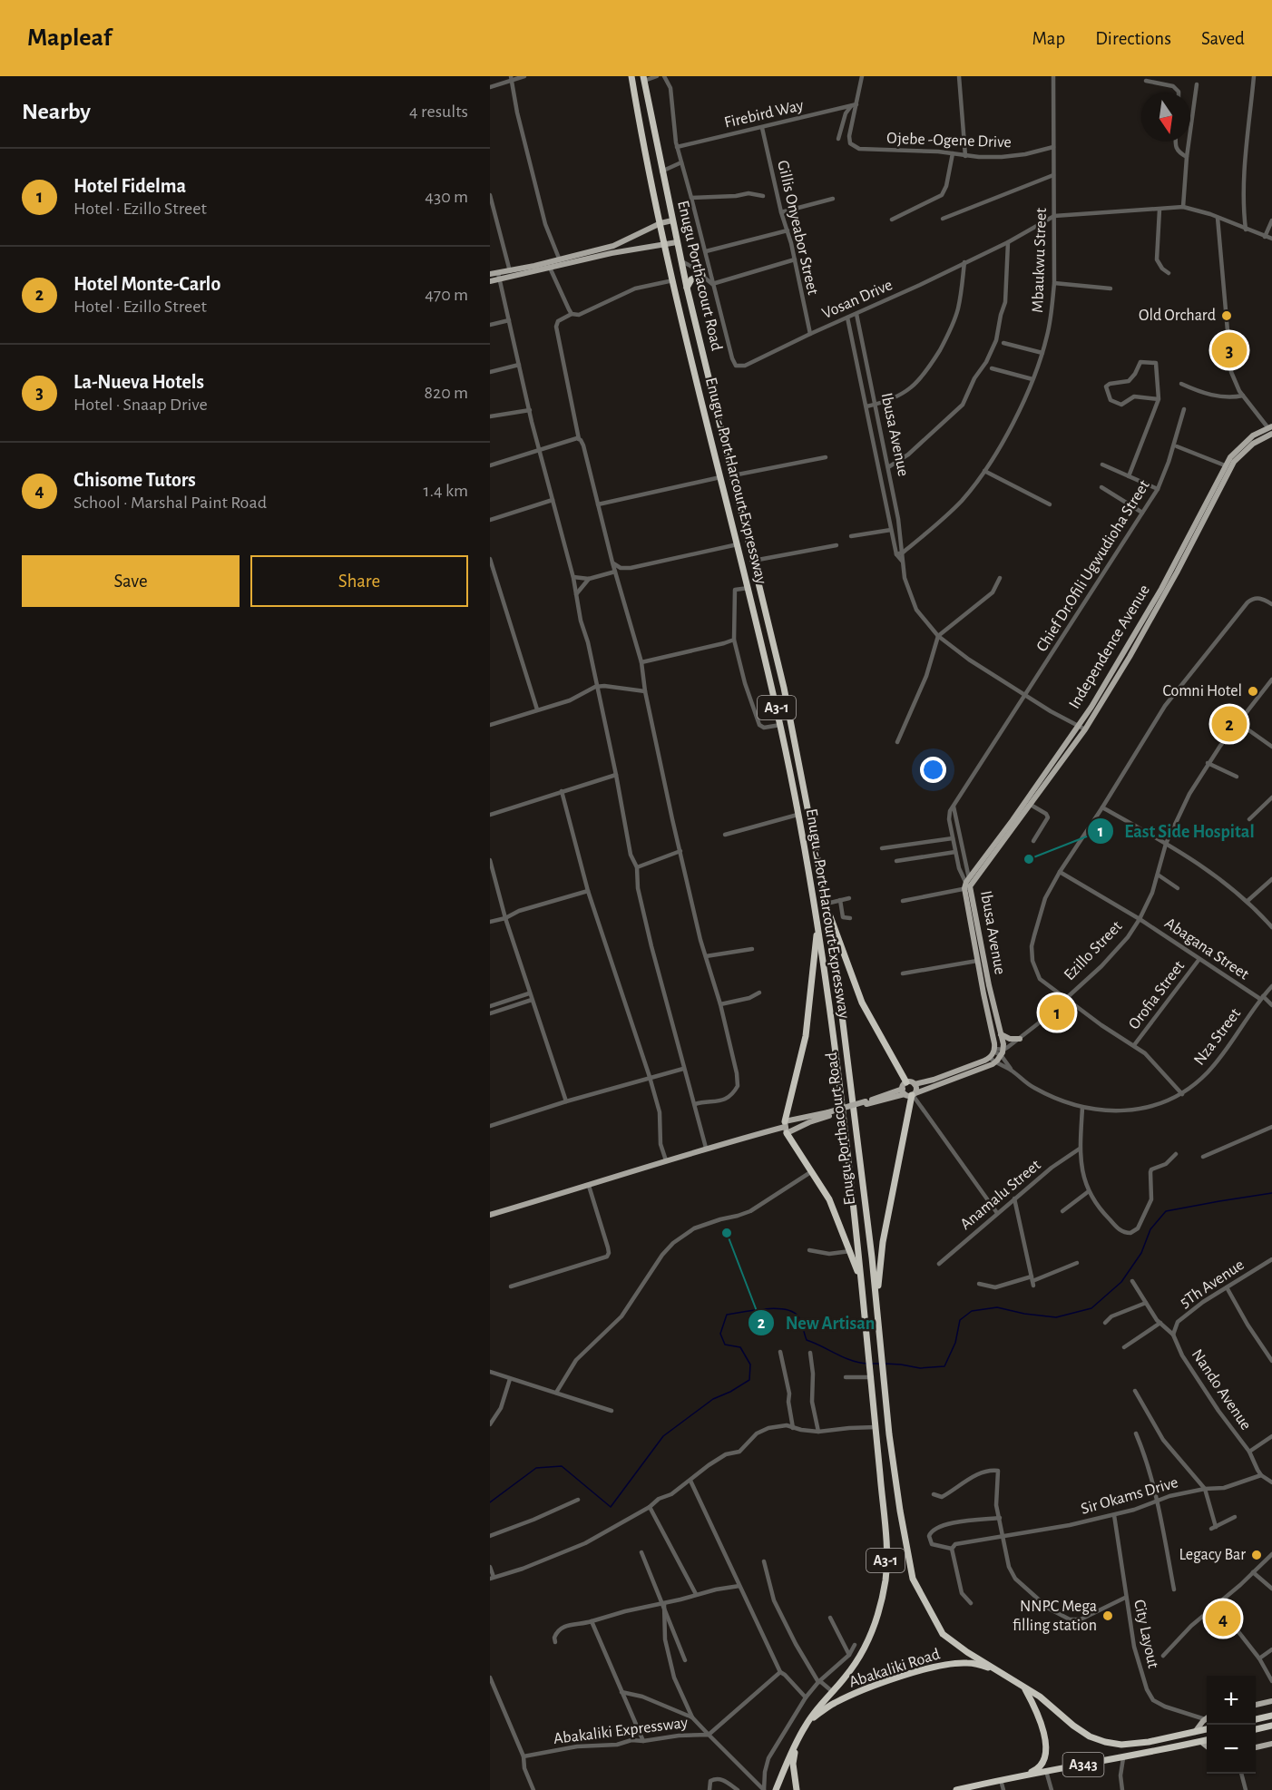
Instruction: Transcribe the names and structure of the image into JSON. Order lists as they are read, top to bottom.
{
  "streets": {
    "highway": [
      "Enugu Porthacourt Road",
      "Enugu - Port Harcourt Expressway",
      "A3-1",
      "Abakaliki Road",
      "A343"
    ],
    "main road": ["Ibusa Avenue", "Independence Avenue"],
    "street": [
      "Firebird Way",
      "Ojebe -Ogene Drive",
      "Gillis Onyeabor Street",
      "Mbaukwu Street",
      "Vosan Drive",
      "Chief Dr.Ofili Ugwudioha Street",
      "Abagana Street",
      "Ezillo Street",
      "Orofia Street",
      "Nza Street",
      "Anamalu Street",
      "5Th Avenue",
      "Nando Avenue",
      "Sir Okams Drive",
      "City Layout",
      "Abakaliki Expressway"
    ]
  },
  "crossings": [
    ["Firebird Way", "Ojebe -Ogene Drive"],
    ["Firebird Way", "Gillis Onyeabor Street"],
    ["Firebird Way", "Vosan Drive"],
    ["Ojebe -Ogene Drive", "Mbaukwu Street"],
    ["Gillis Onyeabor Street", "Vosan Drive"],
    ["Mbaukwu Street", "Vosan Drive"],
    ["Mbaukwu Street", "Ibusa Avenue"],
    ["Enugu Porthacourt Road", "Abakaliki Road"],
    ["Enugu Porthacourt Road", "A343"],
    ["Vosan Drive", "Ibusa Avenue"],
    ["Ibusa Avenue", "Chief Dr.Ofili Ugwudioha Street"],
    ["Ibusa Avenue", "Independence Avenue"],
    ["Ibusa Avenue", "Ezillo Street"],
    ["Enugu - Port Harcourt Expressway", "Abakaliki Road"],
    ["Enugu - Port Harcourt Expressway", "A343"],
    ["Abagana Street", "Ezillo Street"],
    ["Abagana Street", "Orofia Street"],
    ["Abagana Street", "Nza Street"],
    ["Ezillo Street", "Orofia Street"],
    ["Orofia Street", "Nza Street"],
    ["5Th Avenue", "Nando Avenue"],
    ["Nando Avenue", "Sir Okams Drive"],
    ["Sir Okams Drive", "City Layout"]
  ],
  "places": [
    "Old Orchard",
    "Comni Hotel",
    "East Side Hospital",
    "New Artisan",
    "Legacy Bar",
    "NNPC Mega filling station"
  ],
  "north": "bottom",
  "page": {
    "header": "Mapleaf",
    "nav": ["Map", "Directions", "Saved"],
    "heading": ["Nearby", "4 results"],
    "list": [
      {
        "mark": "1",
        "name": "Hotel Fidelma",
        "note": "Hotel · Ezillo Street",
        "value": "430 m"
      },
      {
        "mark": "2",
        "name": "Hotel Monte-Carlo",
        "note": "Hotel · Ezillo Street",
        "value": "470 m"
      },
      {
        "mark": "3",
        "name": "La-Nueva Hotels",
        "note": "Hotel · Snaap Drive",
        "value": "820 m"
      },
      {
        "mark": "4",
        "name": "Chisome Tutors",
        "note": "School · Marshal Paint Road",
        "value": "1.4 km"
      }
    ],
    "pins": [
      "3",
      "2",
      "1",
      "4"
    ],
    "buttons": ["Save", "Share"],
    "map_buttons": ["+", "−"]
  }
}
